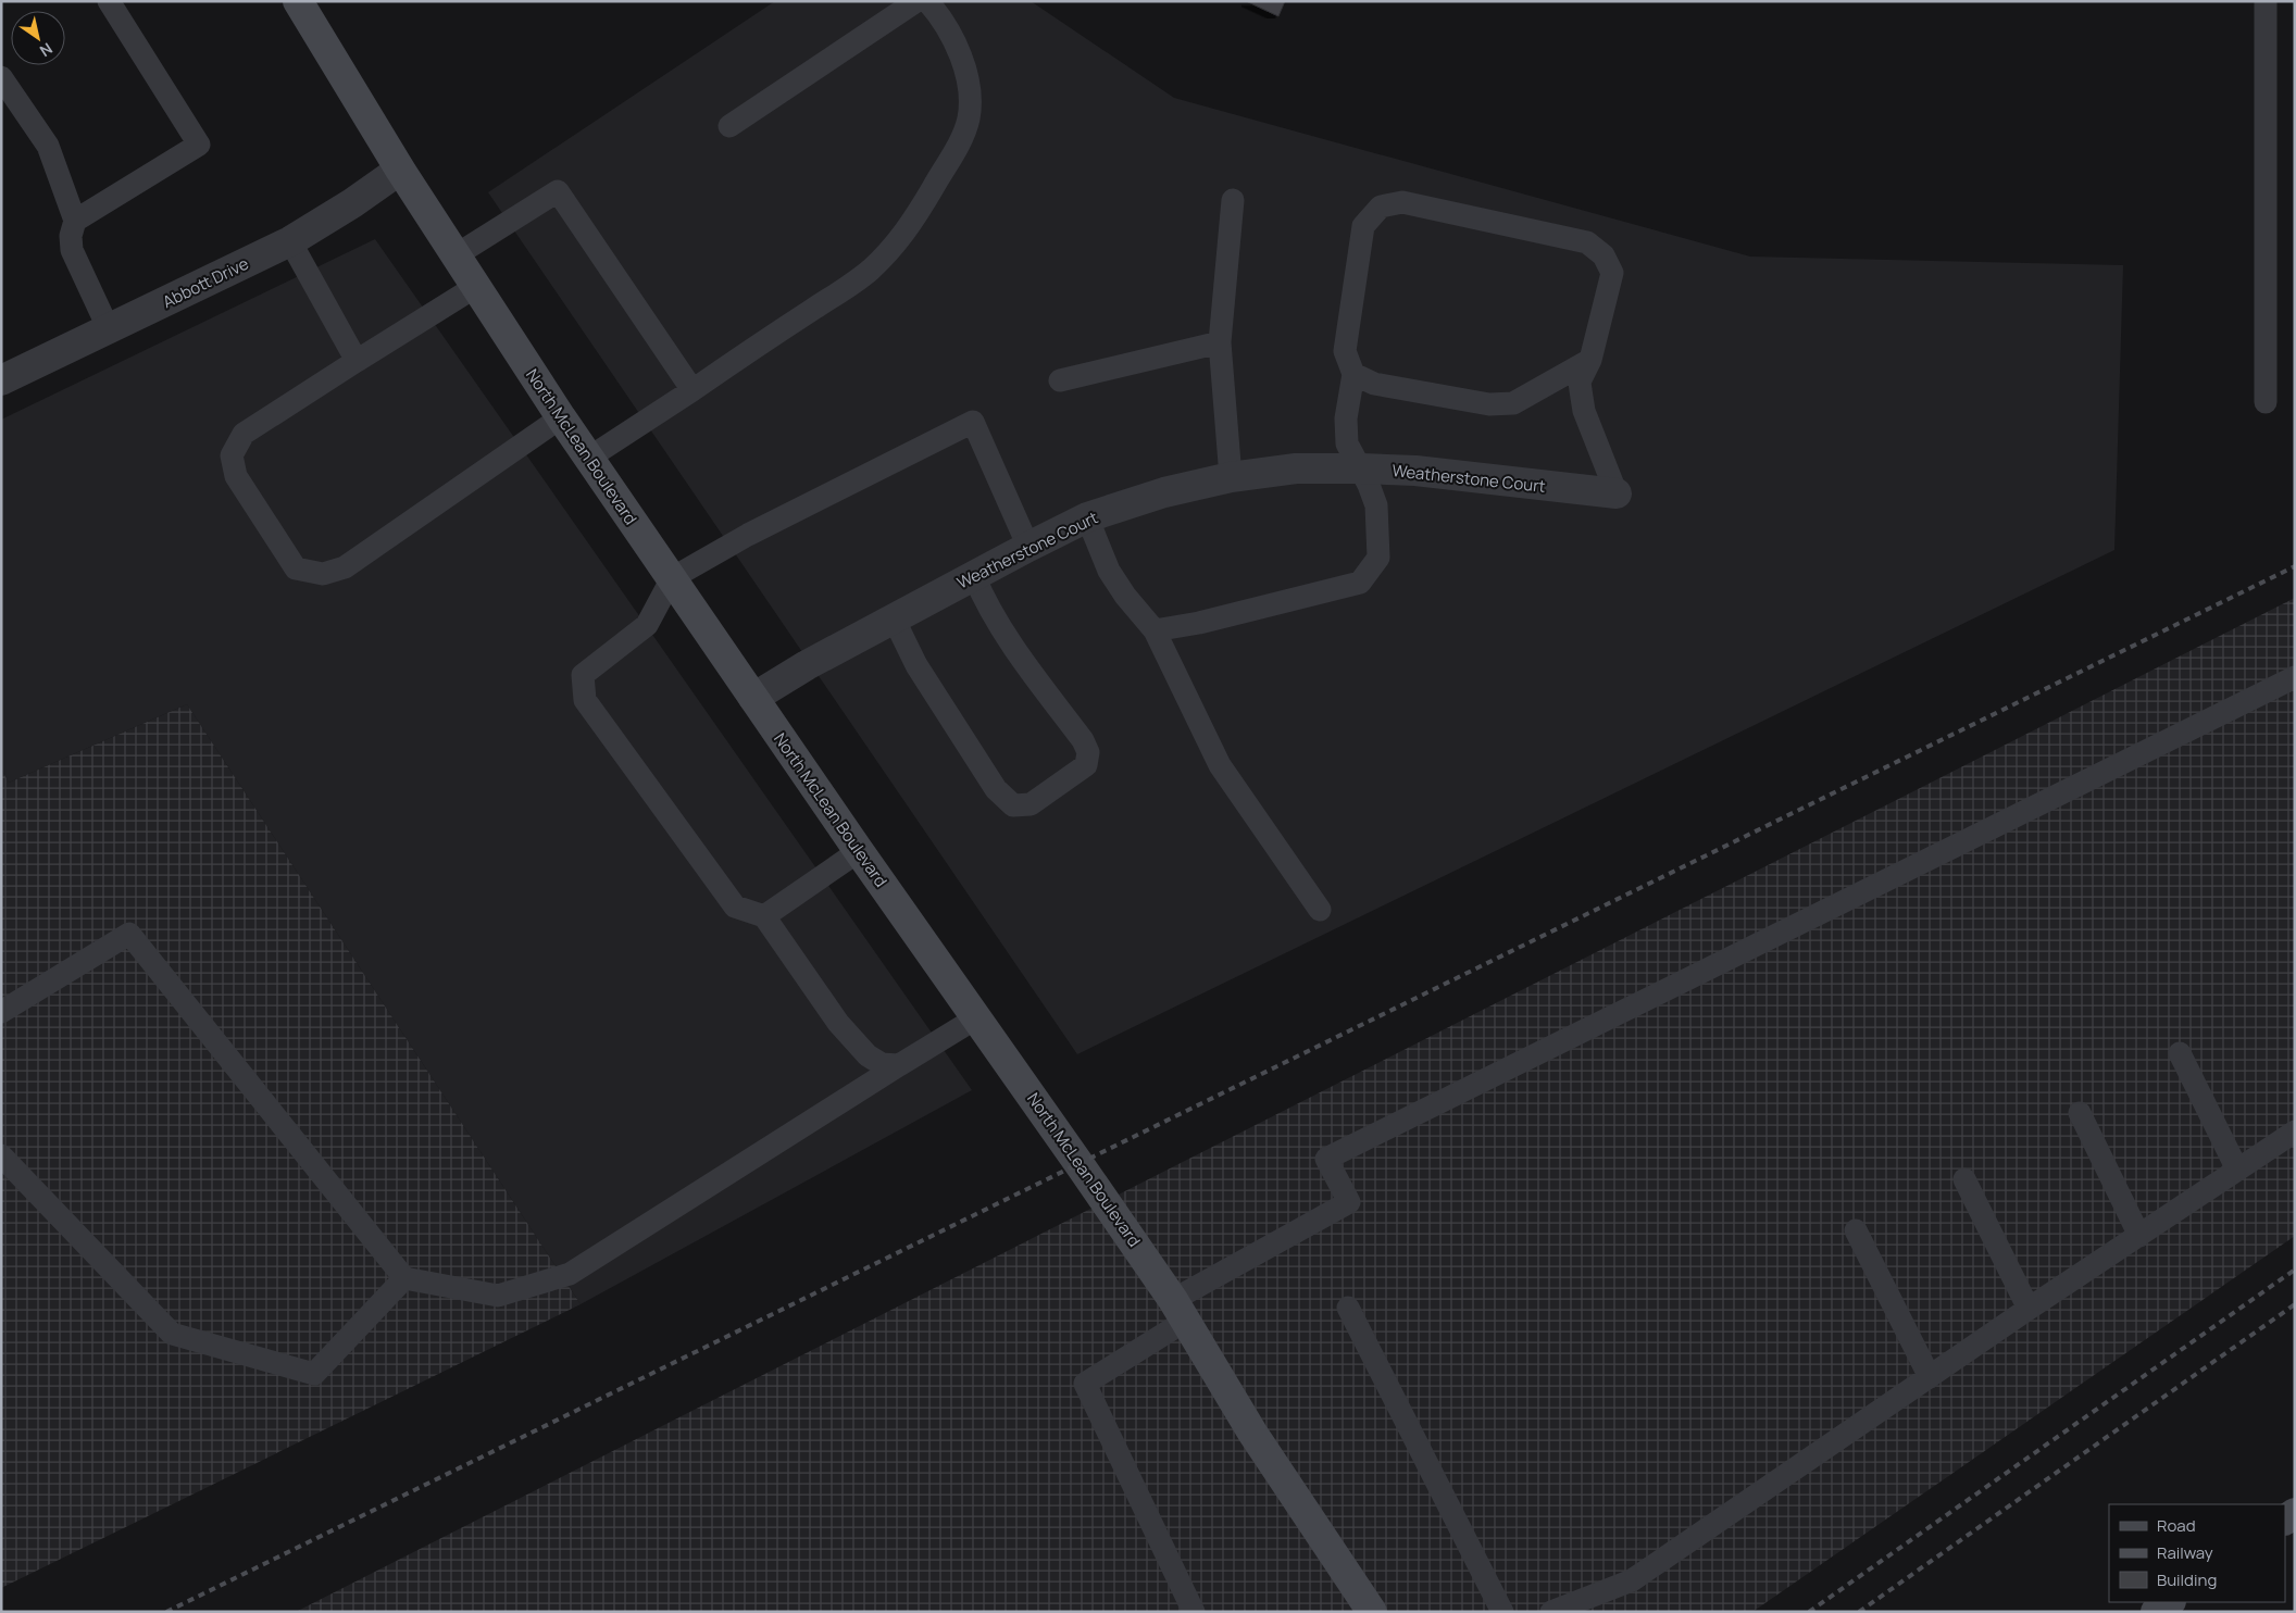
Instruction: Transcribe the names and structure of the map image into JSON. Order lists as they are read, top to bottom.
{
  "streets": {
    "main road": ["North McLean Boulevard"],
    "street": ["Abbott Drive", "Weatherstone Court"]
  },
  "crossings": [
    ["Abbott Drive", "North McLean Boulevard"],
    ["North McLean Boulevard", "Weatherstone Court"]
  ],
  "legend": ["Road", "Railway", "Building"],
  "north": "bottom right"
}
